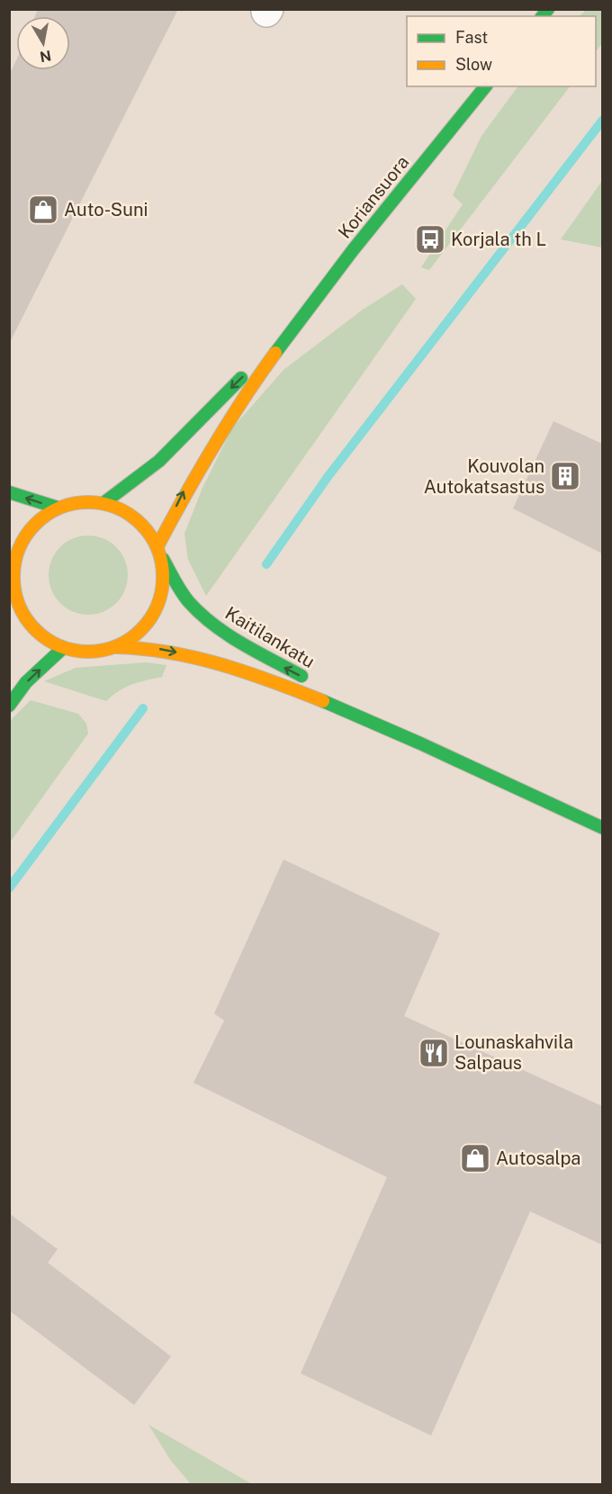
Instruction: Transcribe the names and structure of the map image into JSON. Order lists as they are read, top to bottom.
{
  "streets": {
    "main road": ["Koriansuora", "Kaitilankatu"]
  },
  "crossings": [
    ["Koriansuora", "Kaitilankatu"]
  ],
  "places": {
    "shop": ["Auto-Suni", "Autosalpa"],
    "bus stop": ["Korjala th L"],
    "building": ["Kouvolan Autokatsastus"],
    "restaurant": ["Lounaskahvila Salpaus"]
  },
  "legend": ["Fast", "Slow"],
  "north": "bottom"
}
